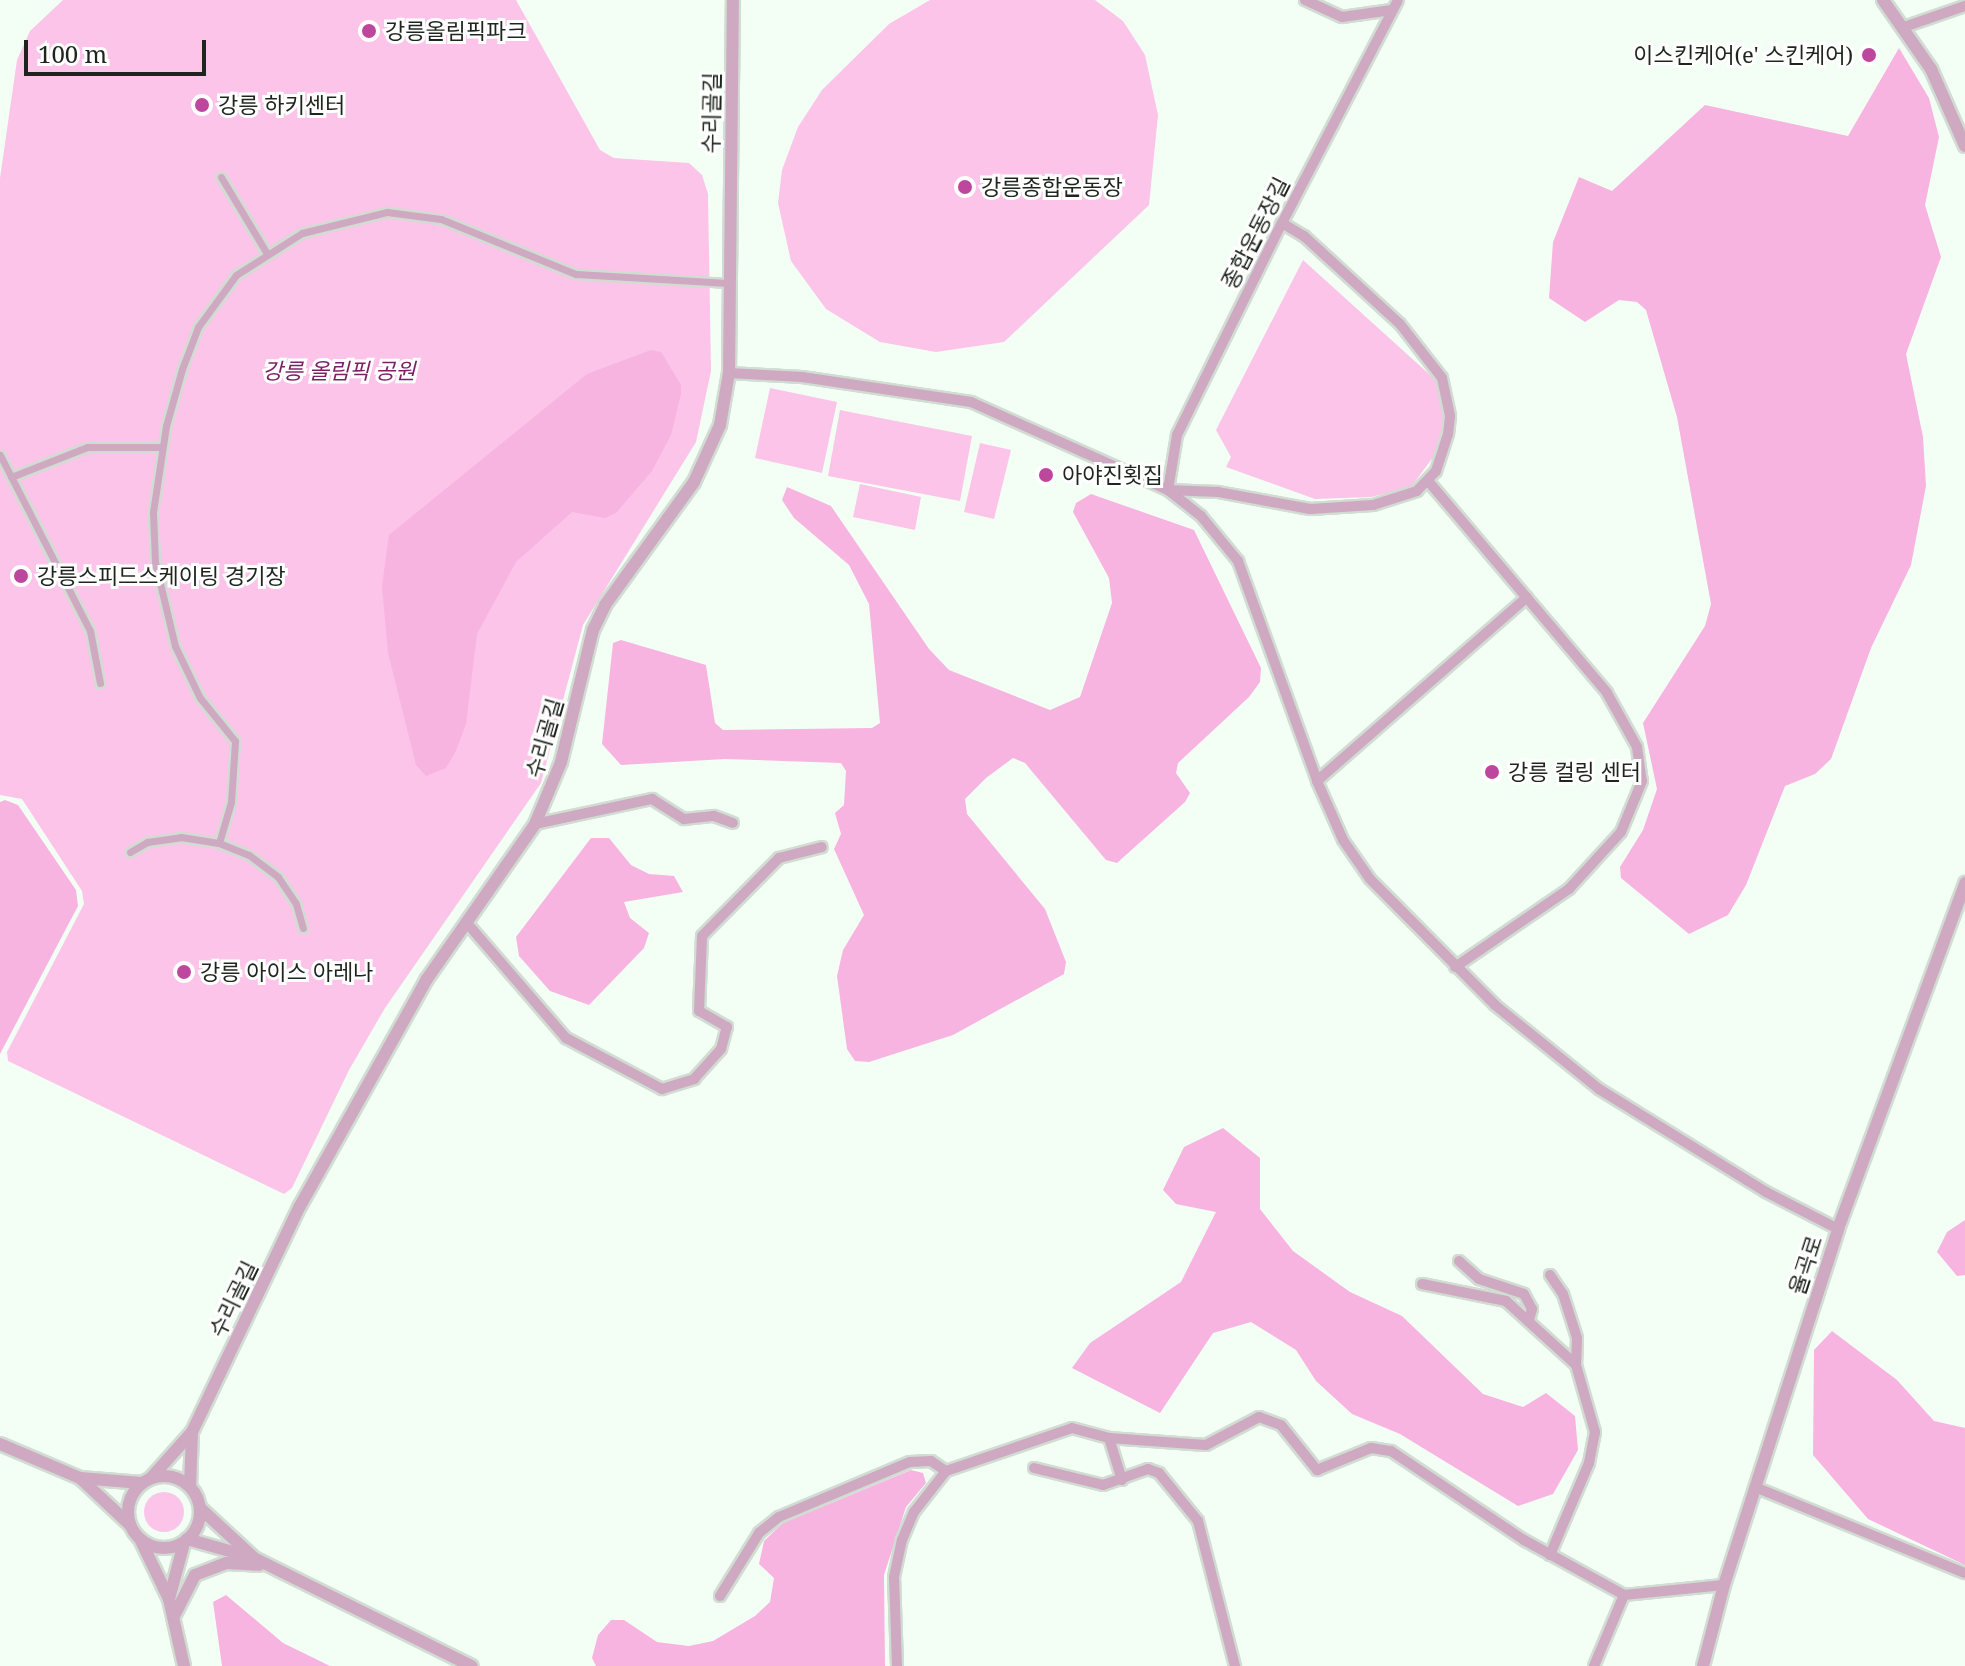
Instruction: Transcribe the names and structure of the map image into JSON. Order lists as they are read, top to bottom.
{
  "streets": {
    "street": ["수리골길", "종합운동장길", "율곡로"]
  },
  "parks": ["강릉 올림픽 공원"],
  "places": [
    "강릉올림픽파크",
    "이스킨케어(e' 스킨케어)",
    "강릉 하키센터",
    "강릉종합운동장",
    "아야진횟집",
    "강릉스피드스케이팅 경기장",
    "강릉 컬링 센터",
    "강릉 아이스 아레나"
  ],
  "scale_bar": "100 m"
}
